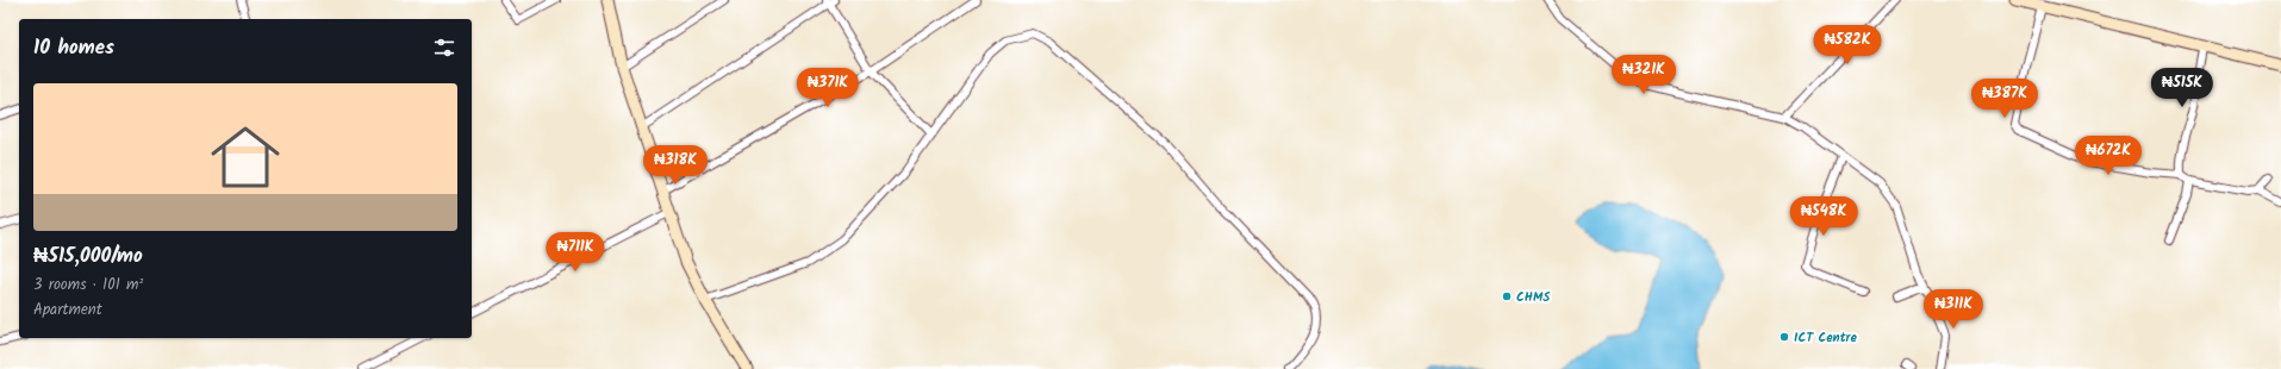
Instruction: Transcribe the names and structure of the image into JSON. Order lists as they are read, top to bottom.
{
  "places": ["CHMS", "ICT Centre"],
  "page": {
    "heading": "10 homes",
    "price": [
      "₦582K",
      "₦321K",
      "₦371K",
      "₦515K",
      "₦387K",
      "₦672K",
      "₦318K",
      "₦548K",
      "₦711K",
      "₦311K"
    ],
    "list": [
      {
        "name": "₦515,000/mo",
        "note": "3 rooms · 101 m² · Apartment"
      }
    ]
  }
}
